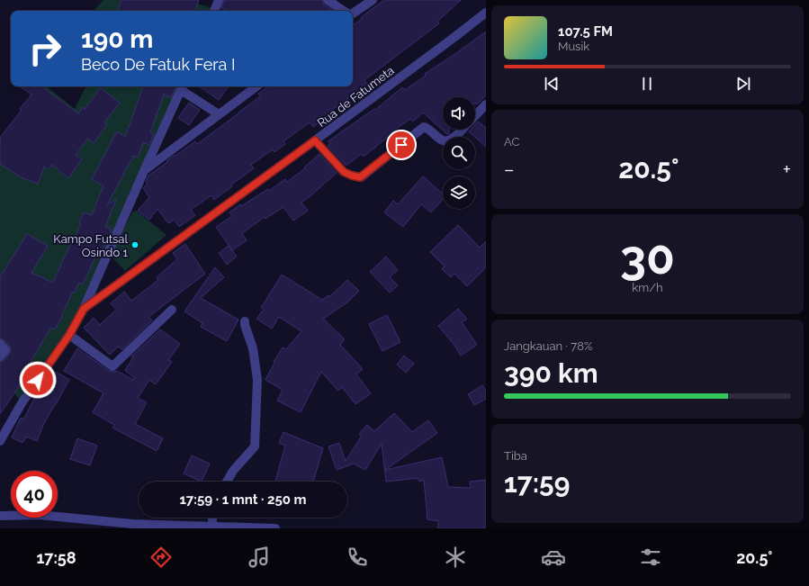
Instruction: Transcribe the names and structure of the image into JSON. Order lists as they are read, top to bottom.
{
  "streets": {
    "street": ["Rua de Fatumeta"]
  },
  "places": ["Kampo Futsal Osindo 1"],
  "page": {
    "turn": ["190 m", "Beco De Fatuk Fera I"],
    "song": ["107.5 FM", "Musik"],
    "tile": [
      "AC",
      ["30", "km/h"],
      ["Jangkauan · 78%", "390 km"],
      ["Tiba", "17:59"]
    ],
    "heat": ["−", "20.5°", "+"],
    "limit": "40",
    "trip": "17:59 · 1 mnt · 250 m",
    "tabs": ["17:58", "20.5°"]
  }
}
